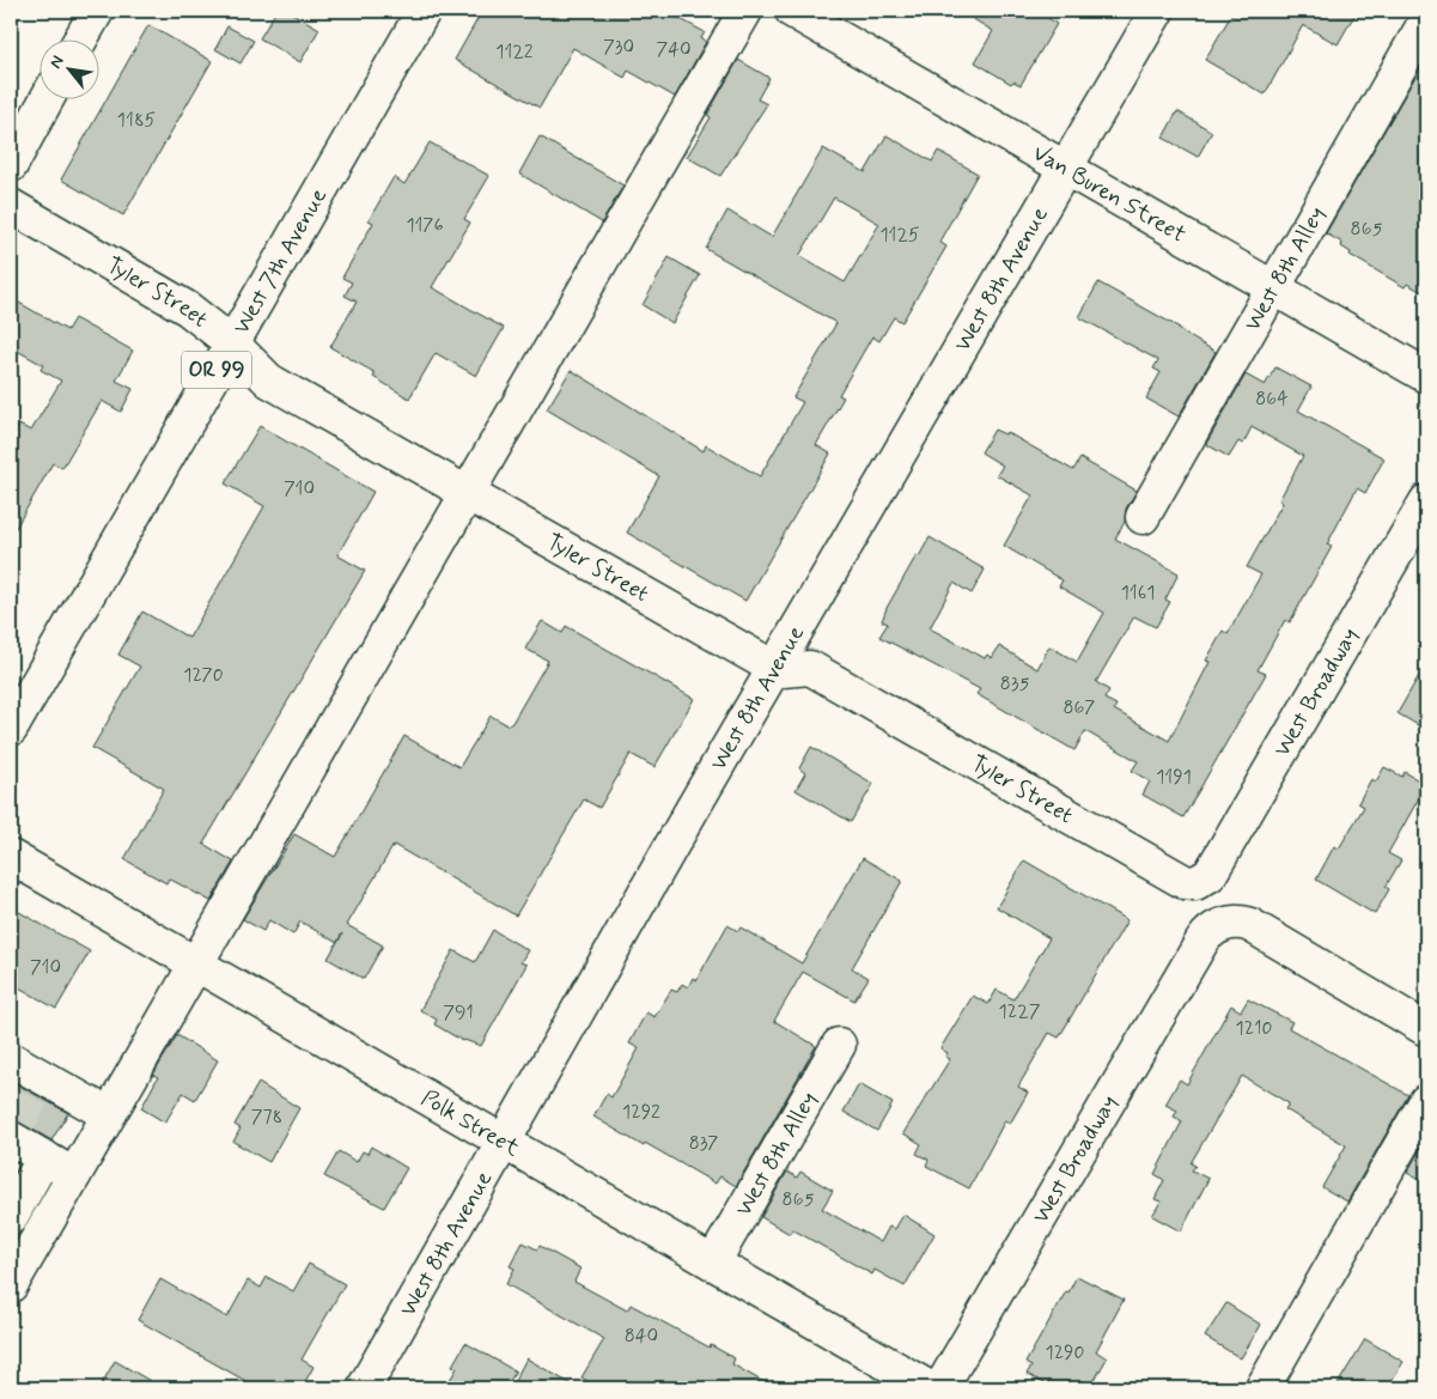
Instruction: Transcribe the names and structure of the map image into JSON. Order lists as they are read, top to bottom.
{
  "streets": {
    "street": [
      "Van Buren Street",
      "West 7th Avenue",
      "West 8th Alley",
      "West 8th Avenue",
      "Tyler Street",
      "OR 99",
      "West Broadway",
      "Polk Street"
    ]
  },
  "crossings": [
    ["Van Buren Street", "West 8th Alley"],
    ["Van Buren Street", "West 8th Avenue"],
    ["West 7th Avenue", "Tyler Street"],
    ["West 8th Alley", "Polk Street"],
    ["West 8th Avenue", "Tyler Street"],
    ["West 8th Avenue", "Polk Street"],
    ["Tyler Street", "West Broadway"]
  ],
  "house_numbers": [
    "730",
    "740",
    "1122",
    "1185",
    "1176",
    "865",
    "1125",
    "864",
    "710",
    "1161",
    "1270",
    "835",
    "867",
    "1191",
    "710",
    "1227",
    "791",
    "1210",
    "1292",
    "778",
    "837",
    "865",
    "840",
    "1290"
  ],
  "north": "top left"
}
